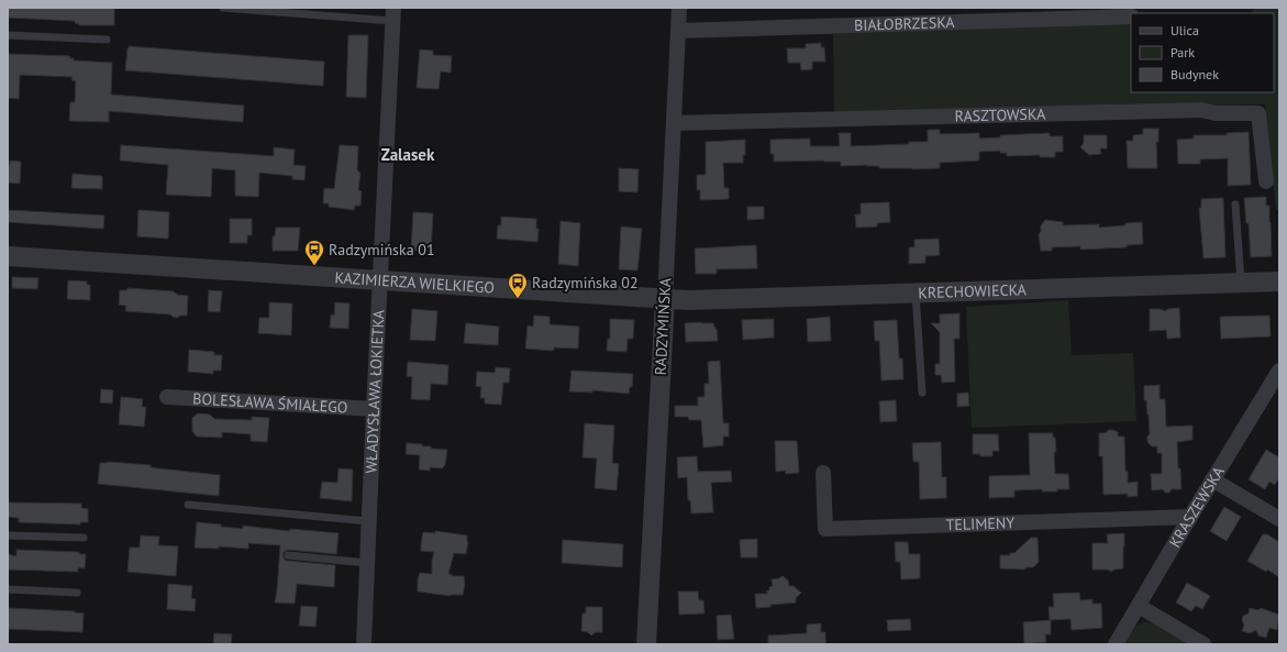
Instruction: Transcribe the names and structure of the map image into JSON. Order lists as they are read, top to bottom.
{
  "streets": {
    "street": [
      "BIAŁOBRZESKA",
      "RASZTOWSKA",
      "KAZIMIERZA WIELKIEGO",
      "KRECHOWIECKA",
      "RADZYMIŃSKA",
      "WŁADYSŁAWA ŁOKIETKA",
      "BOLESŁAWA ŚMIAŁEGO",
      "KRASZEWSKA",
      "TELIMENY"
    ]
  },
  "crossings": [
    ["BIAŁOBRZESKA", "RADZYMIŃSKA"],
    ["RASZTOWSKA", "RADZYMIŃSKA"],
    ["KAZIMIERZA WIELKIEGO", "KRECHOWIECKA"],
    ["KAZIMIERZA WIELKIEGO", "RADZYMIŃSKA"],
    ["KAZIMIERZA WIELKIEGO", "WŁADYSŁAWA ŁOKIETKA"],
    ["KRECHOWIECKA", "RADZYMIŃSKA"],
    ["WŁADYSŁAWA ŁOKIETKA", "BOLESŁAWA ŚMIAŁEGO"],
    ["KRASZEWSKA", "TELIMENY"]
  ],
  "districts": ["Zalasek"],
  "places": {
    "bus stop": ["Radzymińska 01", "Radzymińska 02"]
  },
  "legend": ["Ulica", "Park", "Budynek"]
}
